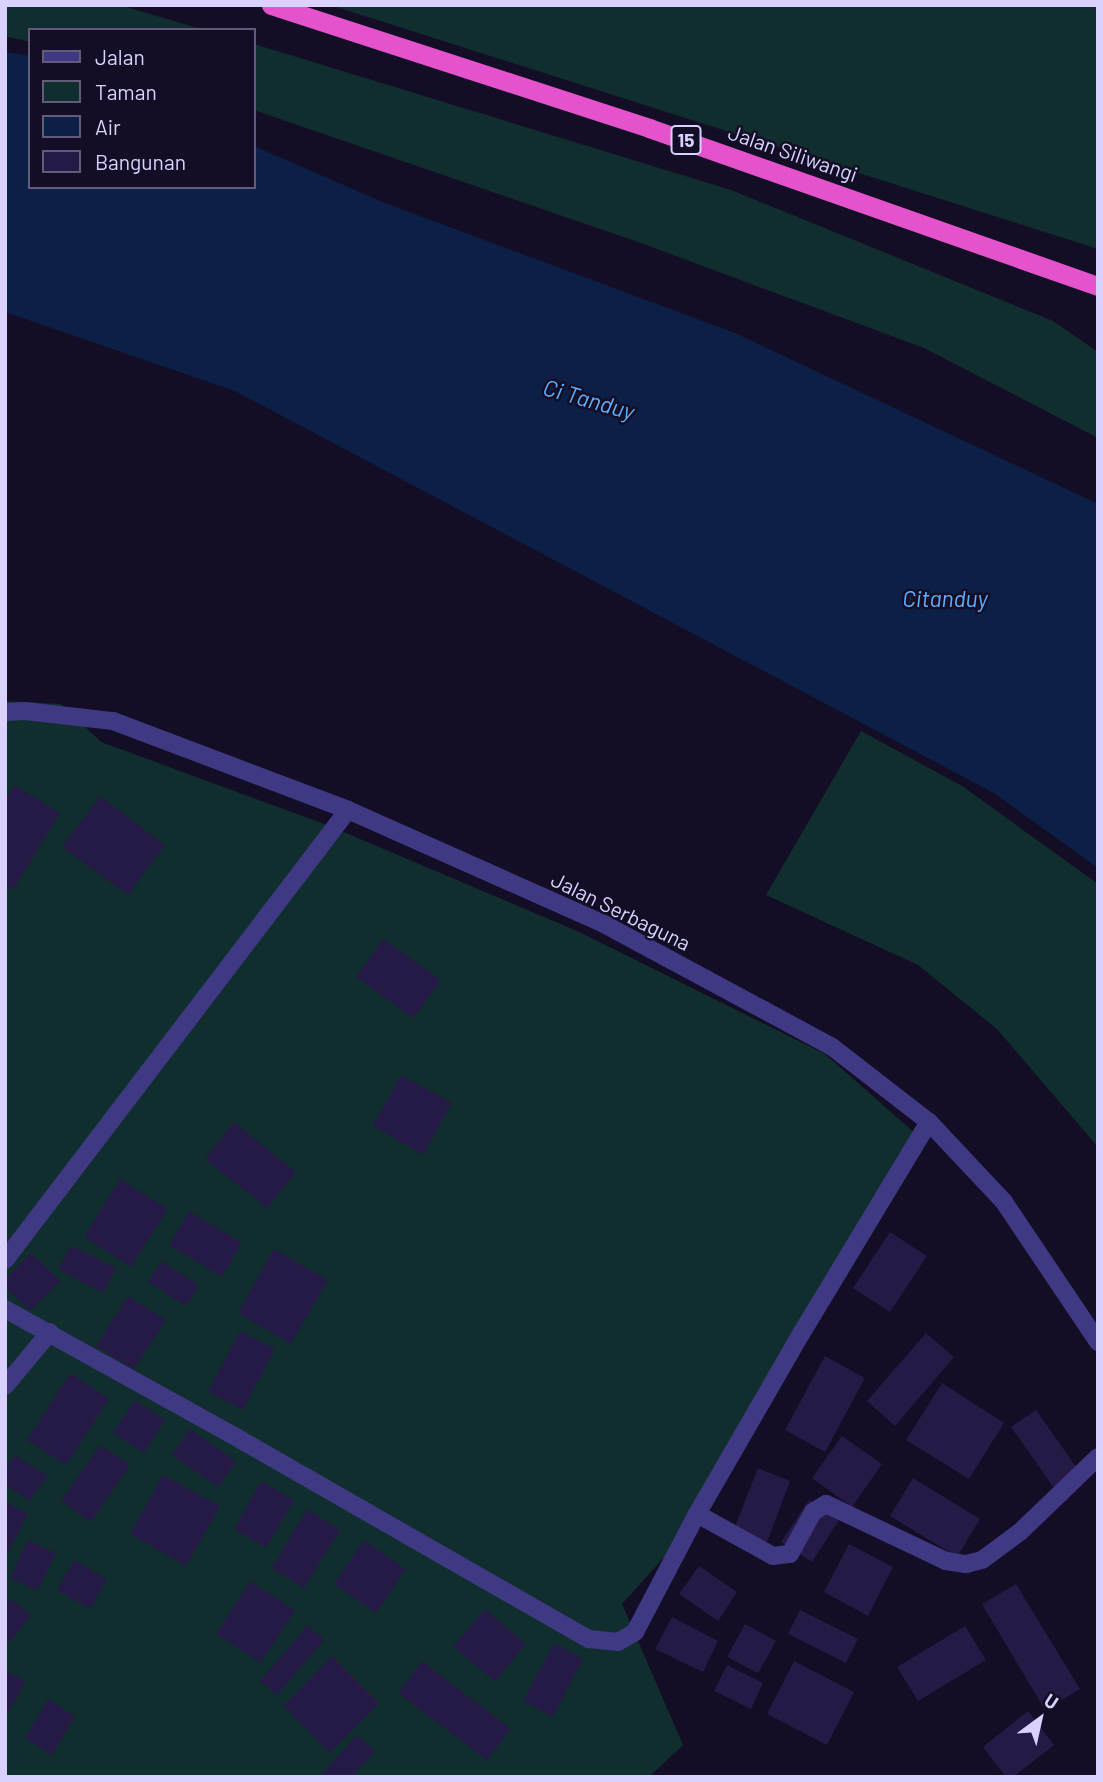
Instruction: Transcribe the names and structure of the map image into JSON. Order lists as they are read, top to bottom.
{
  "streets": {
    "highway": ["15", "Jalan Siliwangi"],
    "street": ["Jalan Serbaguna"]
  },
  "water": ["Ci Tanduy", "Citanduy"],
  "legend": [
    "Jalan",
    "Taman",
    "Air",
    "Bangunan"
  ],
  "north": "top right"
}
